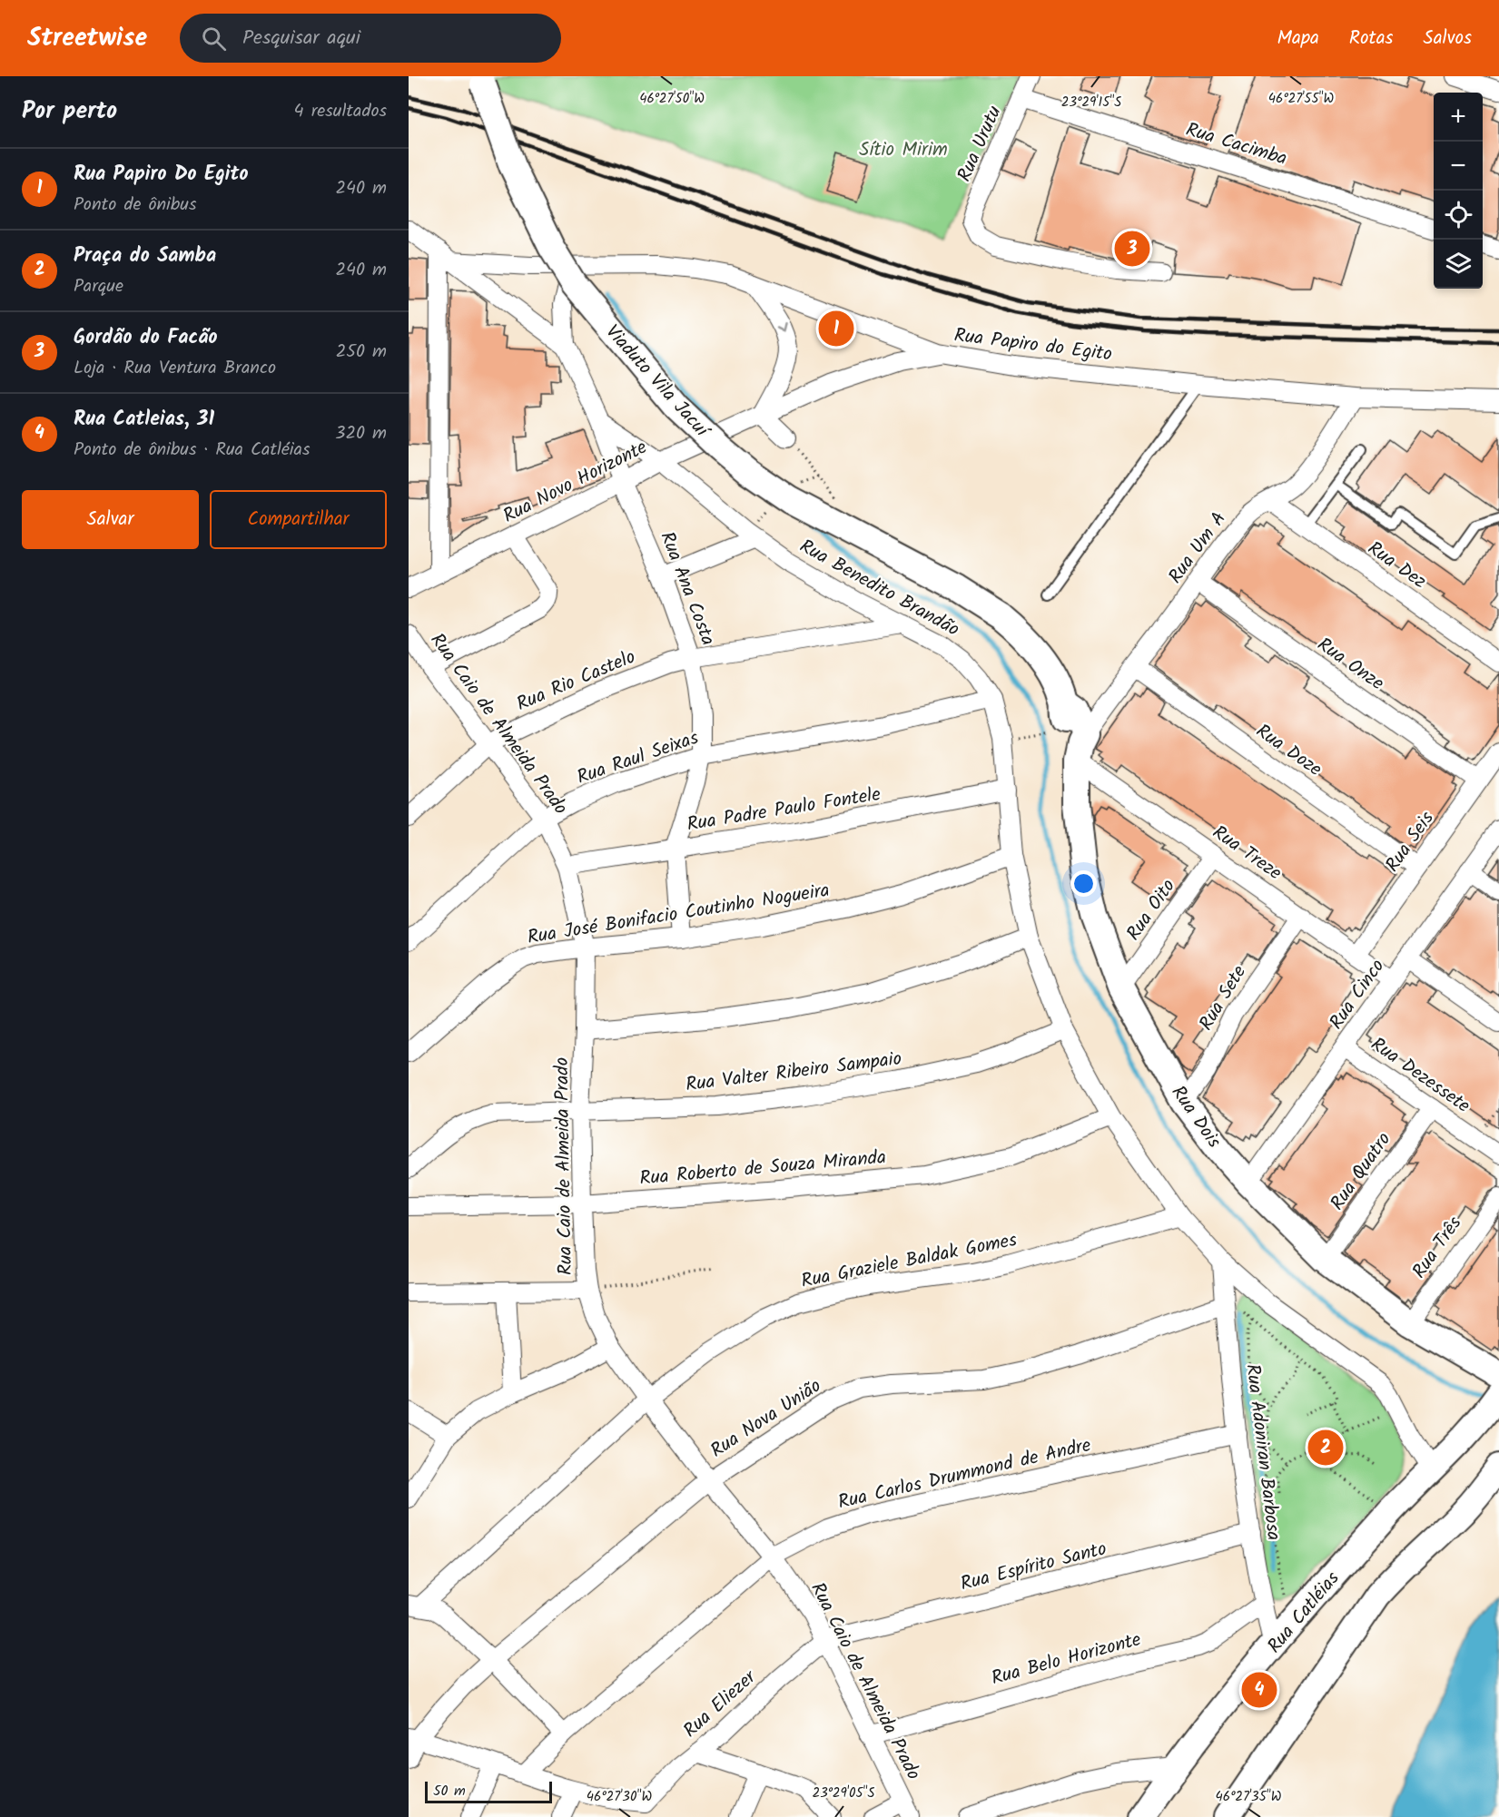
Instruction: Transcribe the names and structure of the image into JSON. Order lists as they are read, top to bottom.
{
  "streets": {
    "street": [
      "Rua Urutu",
      "Rua Cacimba",
      "Rua Papiro do Egito",
      "Viaduto Vila Jacuí",
      "Rua Novo Horizonte",
      "Rua Um A",
      "Rua Dez",
      "Rua Benedito Brandão",
      "Rua Ana Costa",
      "Rua Onze",
      "Rua Rio Castelo",
      "Rua Caio de Almeida Prado",
      "Rua Doze",
      "Rua Raul Seixas",
      "Rua Padre Paulo Fontele",
      "Rua Seis",
      "Rua Treze",
      "Rua Oito",
      "Rua José Bonifacio Coutinho Nogueira",
      "Rua Cinco",
      "Rua Sete",
      "Rua Valter Ribeiro Sampaio",
      "Rua Dezessete",
      "Rua Dois",
      "Rua Roberto de Souza Miranda",
      "Rua Quatro",
      "Rua Três",
      "Rua Graziele Baldak Gomes",
      "Rua Nova União",
      "Rua Adoniran Barbosa",
      "Rua Carlos Drummond de Andre",
      "Rua Espírito Santo",
      "Rua Catléias",
      "Rua Belo Horizonte",
      "Rua Eliezer"
    ]
  },
  "crossings": [
    ["Rua Urutu", "Rua Cacimba"],
    ["Rua Papiro do Egito", "Rua Novo Horizonte"],
    ["Rua Papiro do Egito", "Rua Um A"],
    ["Rua Papiro do Egito", "Rua Ana Costa"],
    ["Viaduto Vila Jacuí", "Rua Um A"],
    ["Viaduto Vila Jacuí", "Rua Treze"],
    ["Viaduto Vila Jacuí", "Rua Dois"],
    ["Rua Novo Horizonte", "Rua Benedito Brandão"],
    ["Rua Novo Horizonte", "Rua Ana Costa"],
    ["Rua Um A", "Rua Dez"],
    ["Rua Um A", "Rua Onze"],
    ["Rua Um A", "Rua Doze"],
    ["Rua Um A", "Rua Treze"],
    ["Rua Um A", "Rua Dois"],
    ["Rua Benedito Brandão", "Rua Ana Costa"],
    ["Rua Benedito Brandão", "Rua Rio Castelo"],
    ["Rua Benedito Brandão", "Rua Raul Seixas"],
    ["Rua Benedito Brandão", "Rua Padre Paulo Fontele"],
    ["Rua Benedito Brandão", "Rua José Bonifacio Coutinho Nogueira"],
    ["Rua Benedito Brandão", "Rua Valter Ribeiro Sampaio"],
    ["Rua Benedito Brandão", "Rua Roberto de Souza Miranda"],
    ["Rua Benedito Brandão", "Rua Graziele Baldak Gomes"],
    ["Rua Benedito Brandão", "Rua Adoniran Barbosa"],
    ["Rua Benedito Brandão", "Rua Catléias"],
    ["Rua Ana Costa", "Rua Rio Castelo"],
    ["Rua Ana Costa", "Rua Raul Seixas"],
    ["Rua Ana Costa", "Rua Padre Paulo Fontele"],
    ["Rua Ana Costa", "Rua José Bonifacio Coutinho Nogueira"],
    ["Rua Onze", "Rua Seis"],
    ["Rua Rio Castelo", "Rua Caio de Almeida Prado"],
    ["Rua Caio de Almeida Prado", "Rua Raul Seixas"],
    ["Rua Caio de Almeida Prado", "Rua Padre Paulo Fontele"],
    ["Rua Caio de Almeida Prado", "Rua José Bonifacio Coutinho Nogueira"],
    ["Rua Caio de Almeida Prado", "Rua Valter Ribeiro Sampaio"],
    ["Rua Caio de Almeida Prado", "Rua Roberto de Souza Miranda"],
    ["Rua Caio de Almeida Prado", "Rua Graziele Baldak Gomes"],
    ["Rua Caio de Almeida Prado", "Rua Nova União"],
    ["Rua Caio de Almeida Prado", "Rua Carlos Drummond de Andre"],
    ["Rua Caio de Almeida Prado", "Rua Espírito Santo"],
    ["Rua Caio de Almeida Prado", "Rua Belo Horizonte"],
    ["Rua Caio de Almeida Prado", "Rua Eliezer"],
    ["Rua Doze", "Rua Seis"],
    ["Rua Seis", "Rua Treze"],
    ["Rua Treze", "Rua Oito"],
    ["Rua Treze", "Rua Cinco"],
    ["Rua Treze", "Rua Sete"],
    ["Rua Treze", "Rua Dois"],
    ["Rua Oito", "Rua Dois"],
    ["Rua Cinco", "Rua Dezessete"],
    ["Rua Cinco", "Rua Dois"],
    ["Rua Sete", "Rua Dois"],
    ["Rua Dezessete", "Rua Quatro"],
    ["Rua Dois", "Rua Quatro"],
    ["Rua Dois", "Rua Três"],
    ["Rua Nova União", "Rua Adoniran Barbosa"],
    ["Rua Adoniran Barbosa", "Rua Carlos Drummond de Andre"],
    ["Rua Adoniran Barbosa", "Rua Espírito Santo"],
    ["Rua Adoniran Barbosa", "Rua Catléias"],
    ["Rua Adoniran Barbosa", "Rua Belo Horizonte"],
    ["Rua Espírito Santo", "Rua Eliezer"]
  ],
  "parks": ["Sítio Mirim"],
  "scale_bar": "50 m",
  "page": {
    "header": "Streetwise",
    "search": "Pesquisar aqui",
    "nav": ["Mapa", "Rotas", "Salvos"],
    "heading": ["Por perto", "4 resultados"],
    "map_buttons": ["+", "−"],
    "list": [
      {
        "mark": "1",
        "name": "Rua Papiro Do Egito",
        "note": "Ponto de ônibus",
        "value": "240 m"
      },
      {
        "mark": "2",
        "name": "Praça do Samba",
        "note": "Parque",
        "value": "240 m"
      },
      {
        "mark": "3",
        "name": "Gordão do Facão",
        "note": "Loja · Rua Ventura Branco",
        "value": "250 m"
      },
      {
        "mark": "4",
        "name": "Rua Catleias, 31",
        "note": "Ponto de ônibus · Rua Catléias",
        "value": "320 m"
      }
    ],
    "pins": [
      "3",
      "1",
      "2",
      "4"
    ],
    "buttons": ["Salvar", "Compartilhar"],
    "scale": "50 m"
  },
  "coordinates": [
    "46°27'50\"W",
    "46°27'55\"W",
    "23°29'15\"S",
    "23°29'05\"S",
    "46°27'30\"W",
    "46°27'35\"W"
  ]
}
